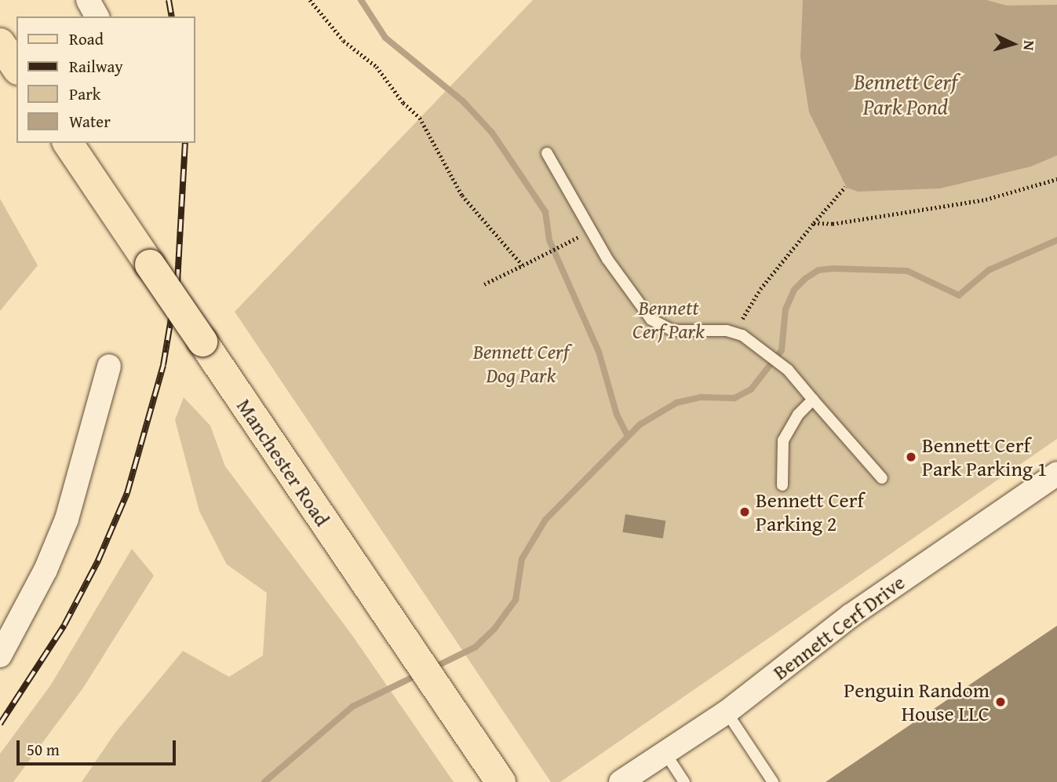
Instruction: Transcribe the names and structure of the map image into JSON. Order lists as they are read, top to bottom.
{
  "streets": {
    "main road": ["Manchester Road"],
    "street": ["Bennett Cerf Drive"]
  },
  "water": ["Bennett Cerf Park Pond"],
  "parks": ["Bennett Cerf Park", "Bennett Cerf Dog Park"],
  "places": ["Bennett Cerf Park Parking 1", "Bennett Cerf Parking 2", "Penguin Random House LLC"],
  "legend": [
    "Road",
    "Railway",
    "Park",
    "Water"
  ],
  "scale_bar": "50 m",
  "north": "right"
}
